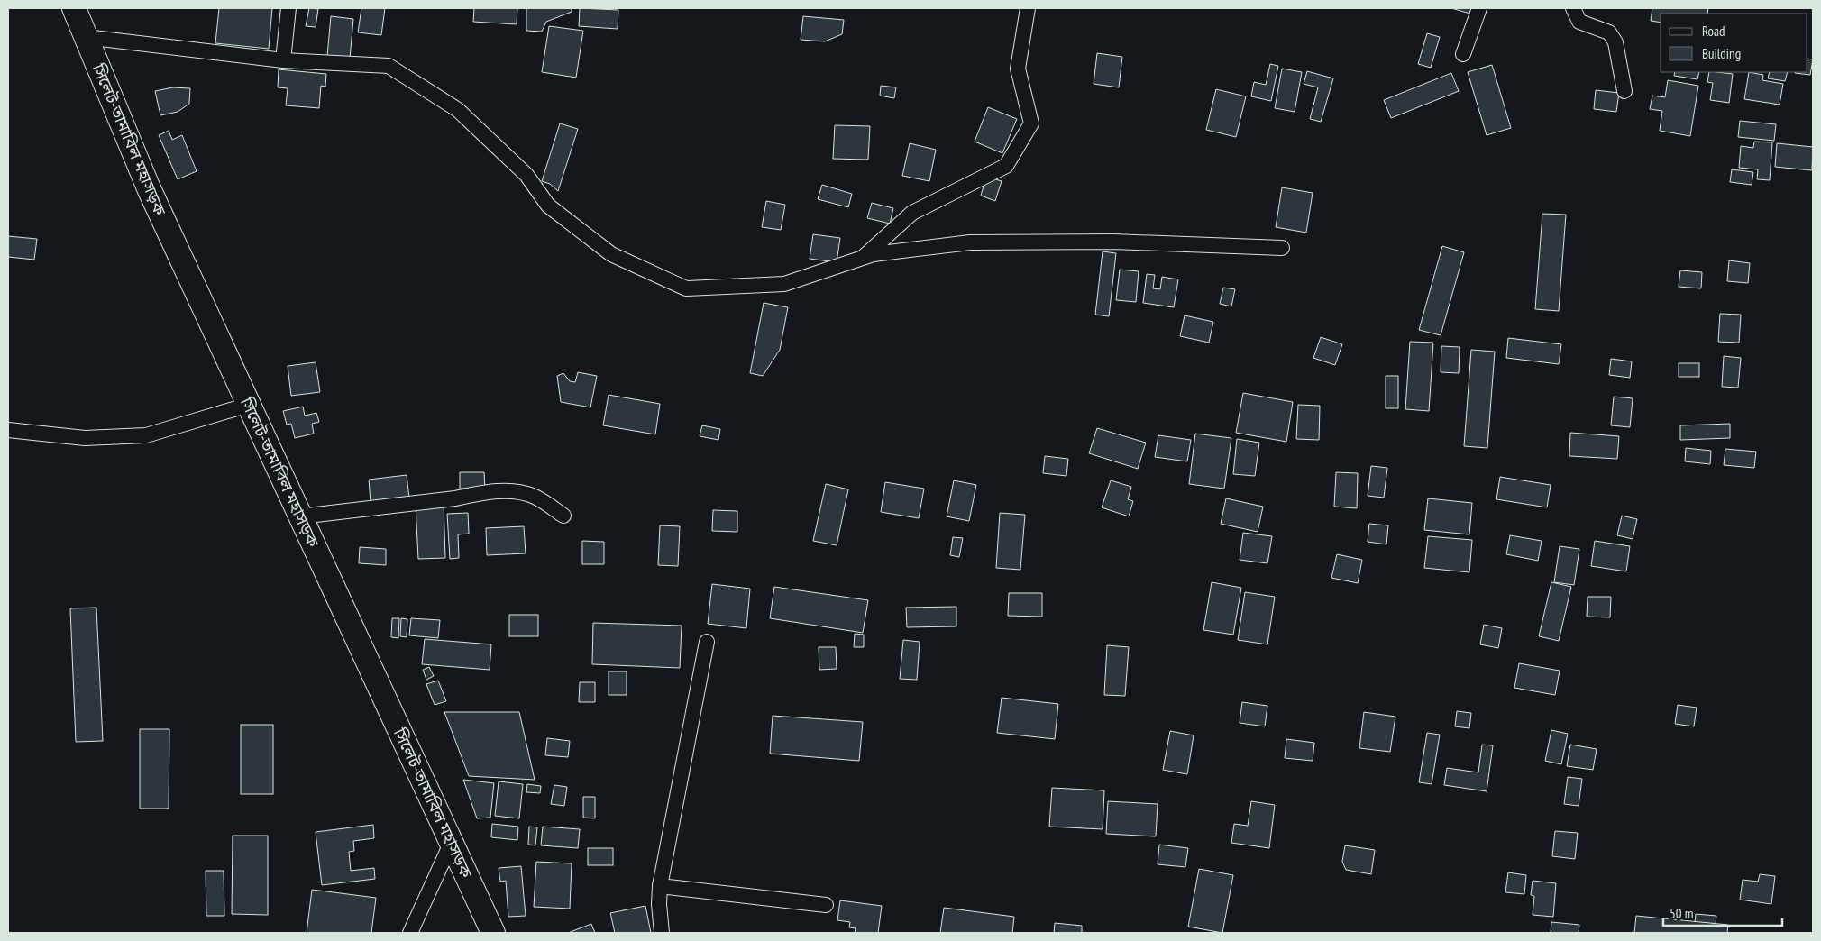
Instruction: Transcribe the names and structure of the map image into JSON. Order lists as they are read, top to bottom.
{
  "streets": {
    "highway": ["সিলেট-তামাবিল মহাসড়ক"]
  },
  "legend": ["Road", "Building"],
  "scale_bar": "50 m"
}
